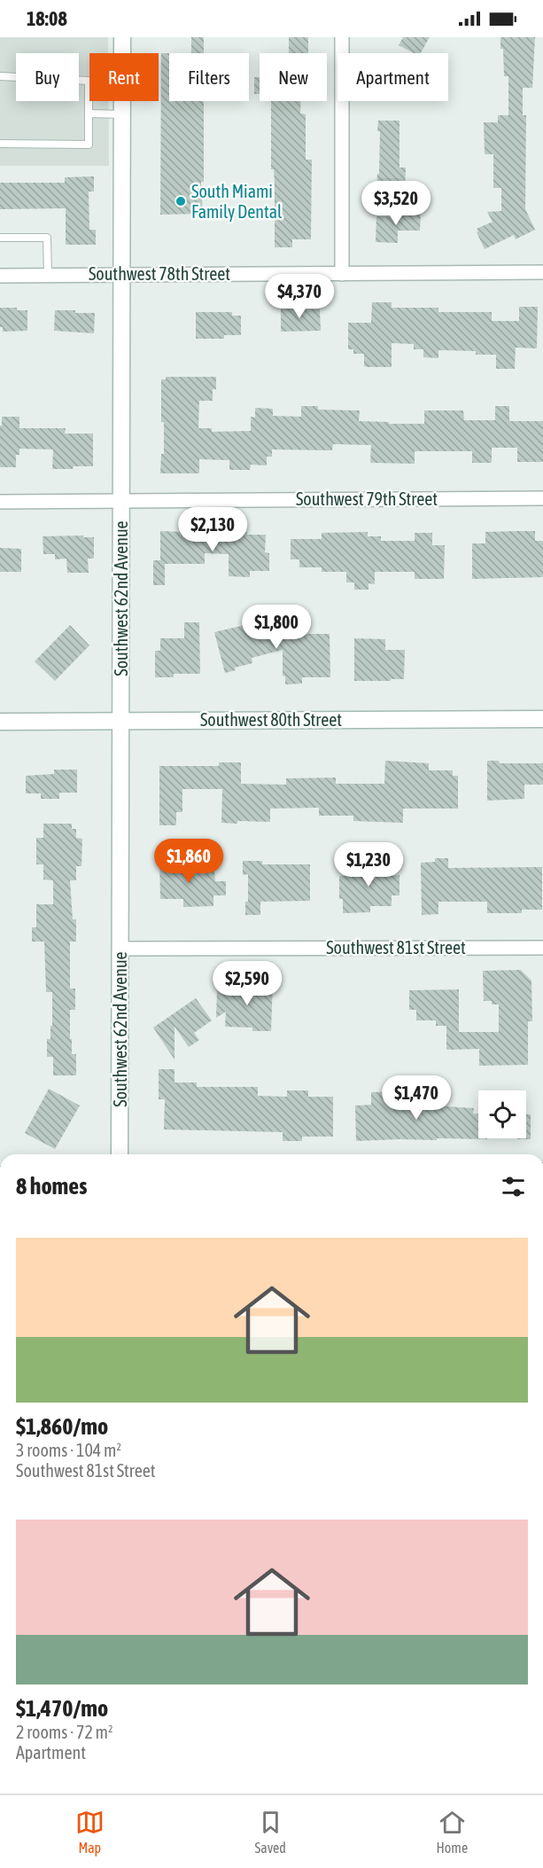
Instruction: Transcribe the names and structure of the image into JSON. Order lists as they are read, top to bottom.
{
  "streets": {
    "street": [
      "Southwest 78th Street",
      "Southwest 79th Street",
      "Southwest 62nd Avenue",
      "Southwest 80th Street",
      "Southwest 81st Street"
    ]
  },
  "crossings": [
    ["Southwest 78th Street", "Southwest 62nd Avenue"],
    ["Southwest 79th Street", "Southwest 62nd Avenue"],
    ["Southwest 62nd Avenue", "Southwest 80th Street"],
    ["Southwest 62nd Avenue", "Southwest 81st Street"]
  ],
  "places": ["South Miami Family Dental"],
  "page": {
    "status": "18:08",
    "chip": [
      "Buy",
      "Rent",
      "Filters",
      "New",
      "Apartment"
    ],
    "price": [
      "$3,520",
      "$4,370",
      "$2,130",
      "$1,800",
      "$1,860",
      "$1,230",
      "$2,590",
      "$1,470"
    ],
    "heading": "8 homes",
    "list": [
      {
        "name": "$1,860/mo",
        "note": "3 rooms · 104 m² · Southwest 81st Street"
      },
      {
        "name": "$1,470/mo",
        "note": "2 rooms · 72 m² · Apartment"
      }
    ],
    "tabs": ["Map", "Saved", "Home"]
  }
}
